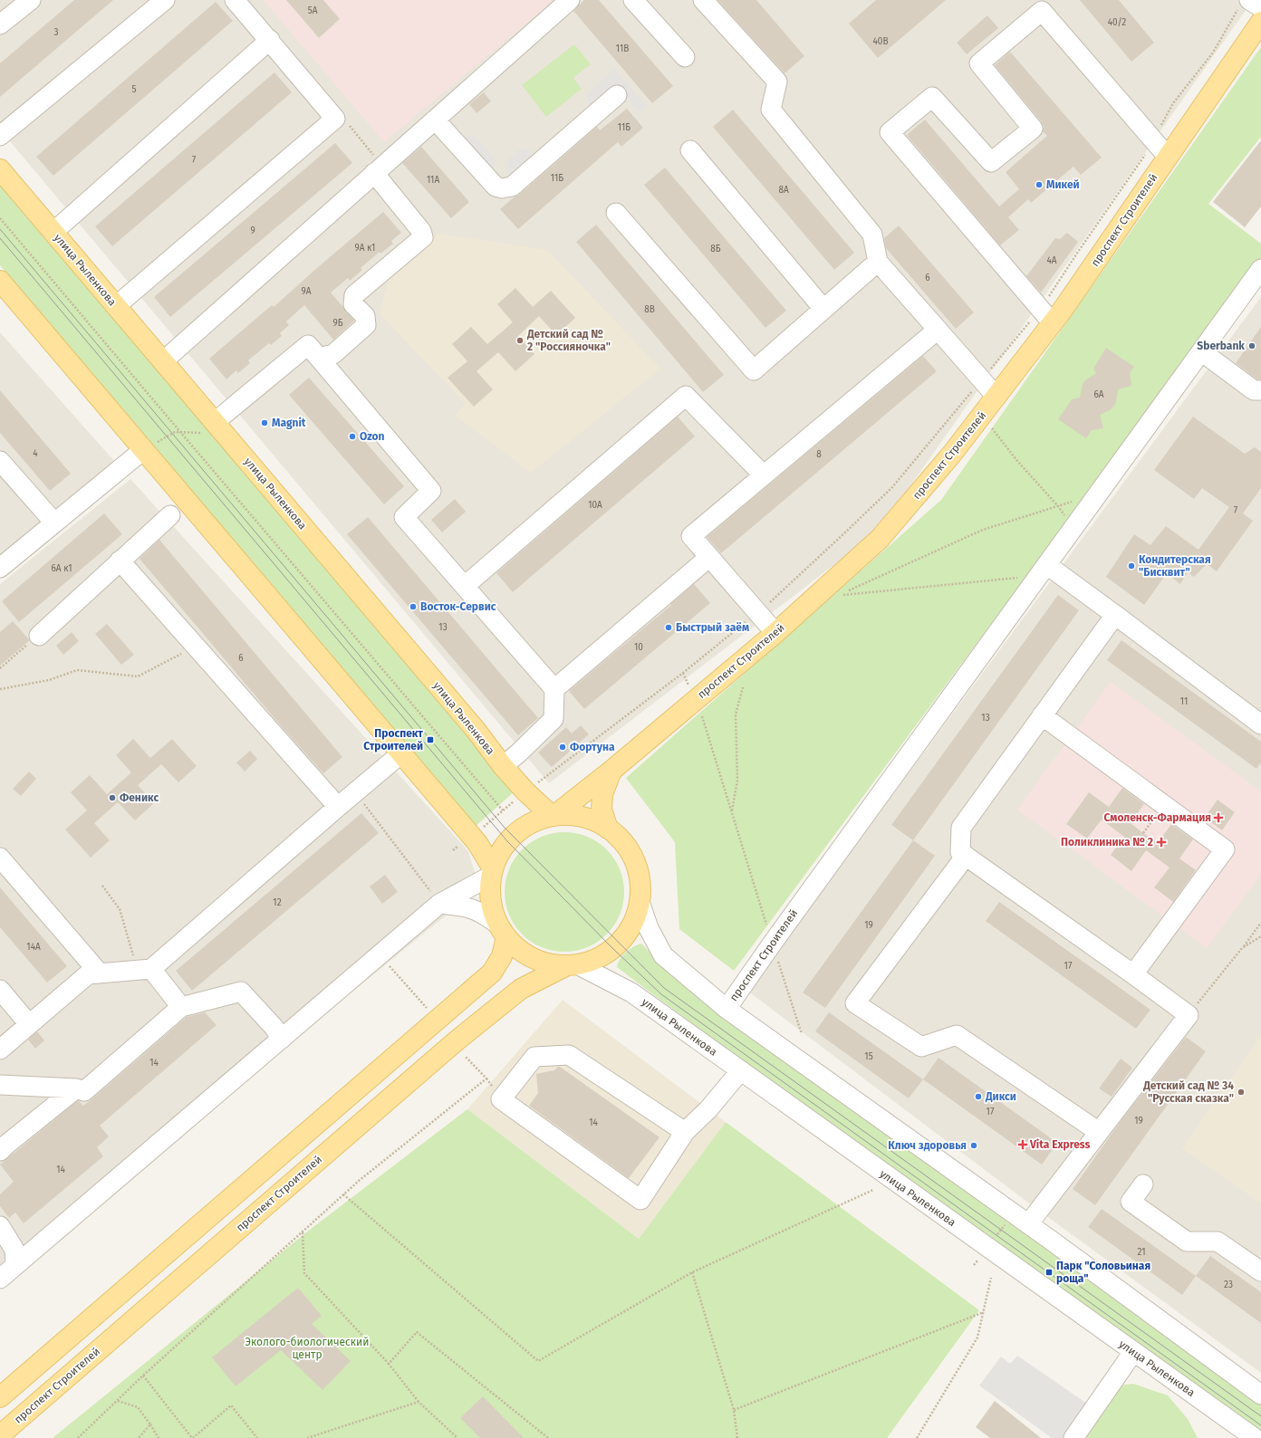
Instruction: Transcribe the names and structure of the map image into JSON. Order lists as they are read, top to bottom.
{
  "streets": {
    "main road": ["проспект Строителей", "улица Рыленкова"]
  },
  "crossings": [
    ["проспект Строителей", "улица Рыленкова"]
  ],
  "parks": ["Эколого-биологический центр"],
  "places": {
    "other": [
      "Микей",
      "Детский сад № 2 \"Россияночка\"",
      "Sberbank",
      "Magnit",
      "Ozon",
      "Кондитерская \"Бисквит\"",
      "Восток-Сервис",
      "Быстрый заём",
      "Фортуна",
      "Феникс",
      "Детский сад № 34 \"Русская сказка\"",
      "Дикси",
      "Ключ здоровья"
    ],
    "transit": ["Проспект Строителей", "Парк \"Соловьиная роща\""],
    "health": ["Смоленск-Фармация", "Поликлиника № 2", "Vita Express"]
  },
  "house_numbers": [
    "5А",
    "40/2",
    "3",
    "40В",
    "11В",
    "5",
    "11Б",
    "7",
    "11Б",
    "11А",
    "8А",
    "9",
    "9А к1",
    "8Б",
    "4А",
    "6",
    "9А",
    "8В",
    "9Б",
    "6А",
    "4",
    "8",
    "10А",
    "7",
    "6А к1",
    "13",
    "10",
    "6",
    "11",
    "13",
    "12",
    "19",
    "14А",
    "17",
    "15",
    "14",
    "17",
    "19",
    "14",
    "14",
    "21",
    "23"
  ]
}
